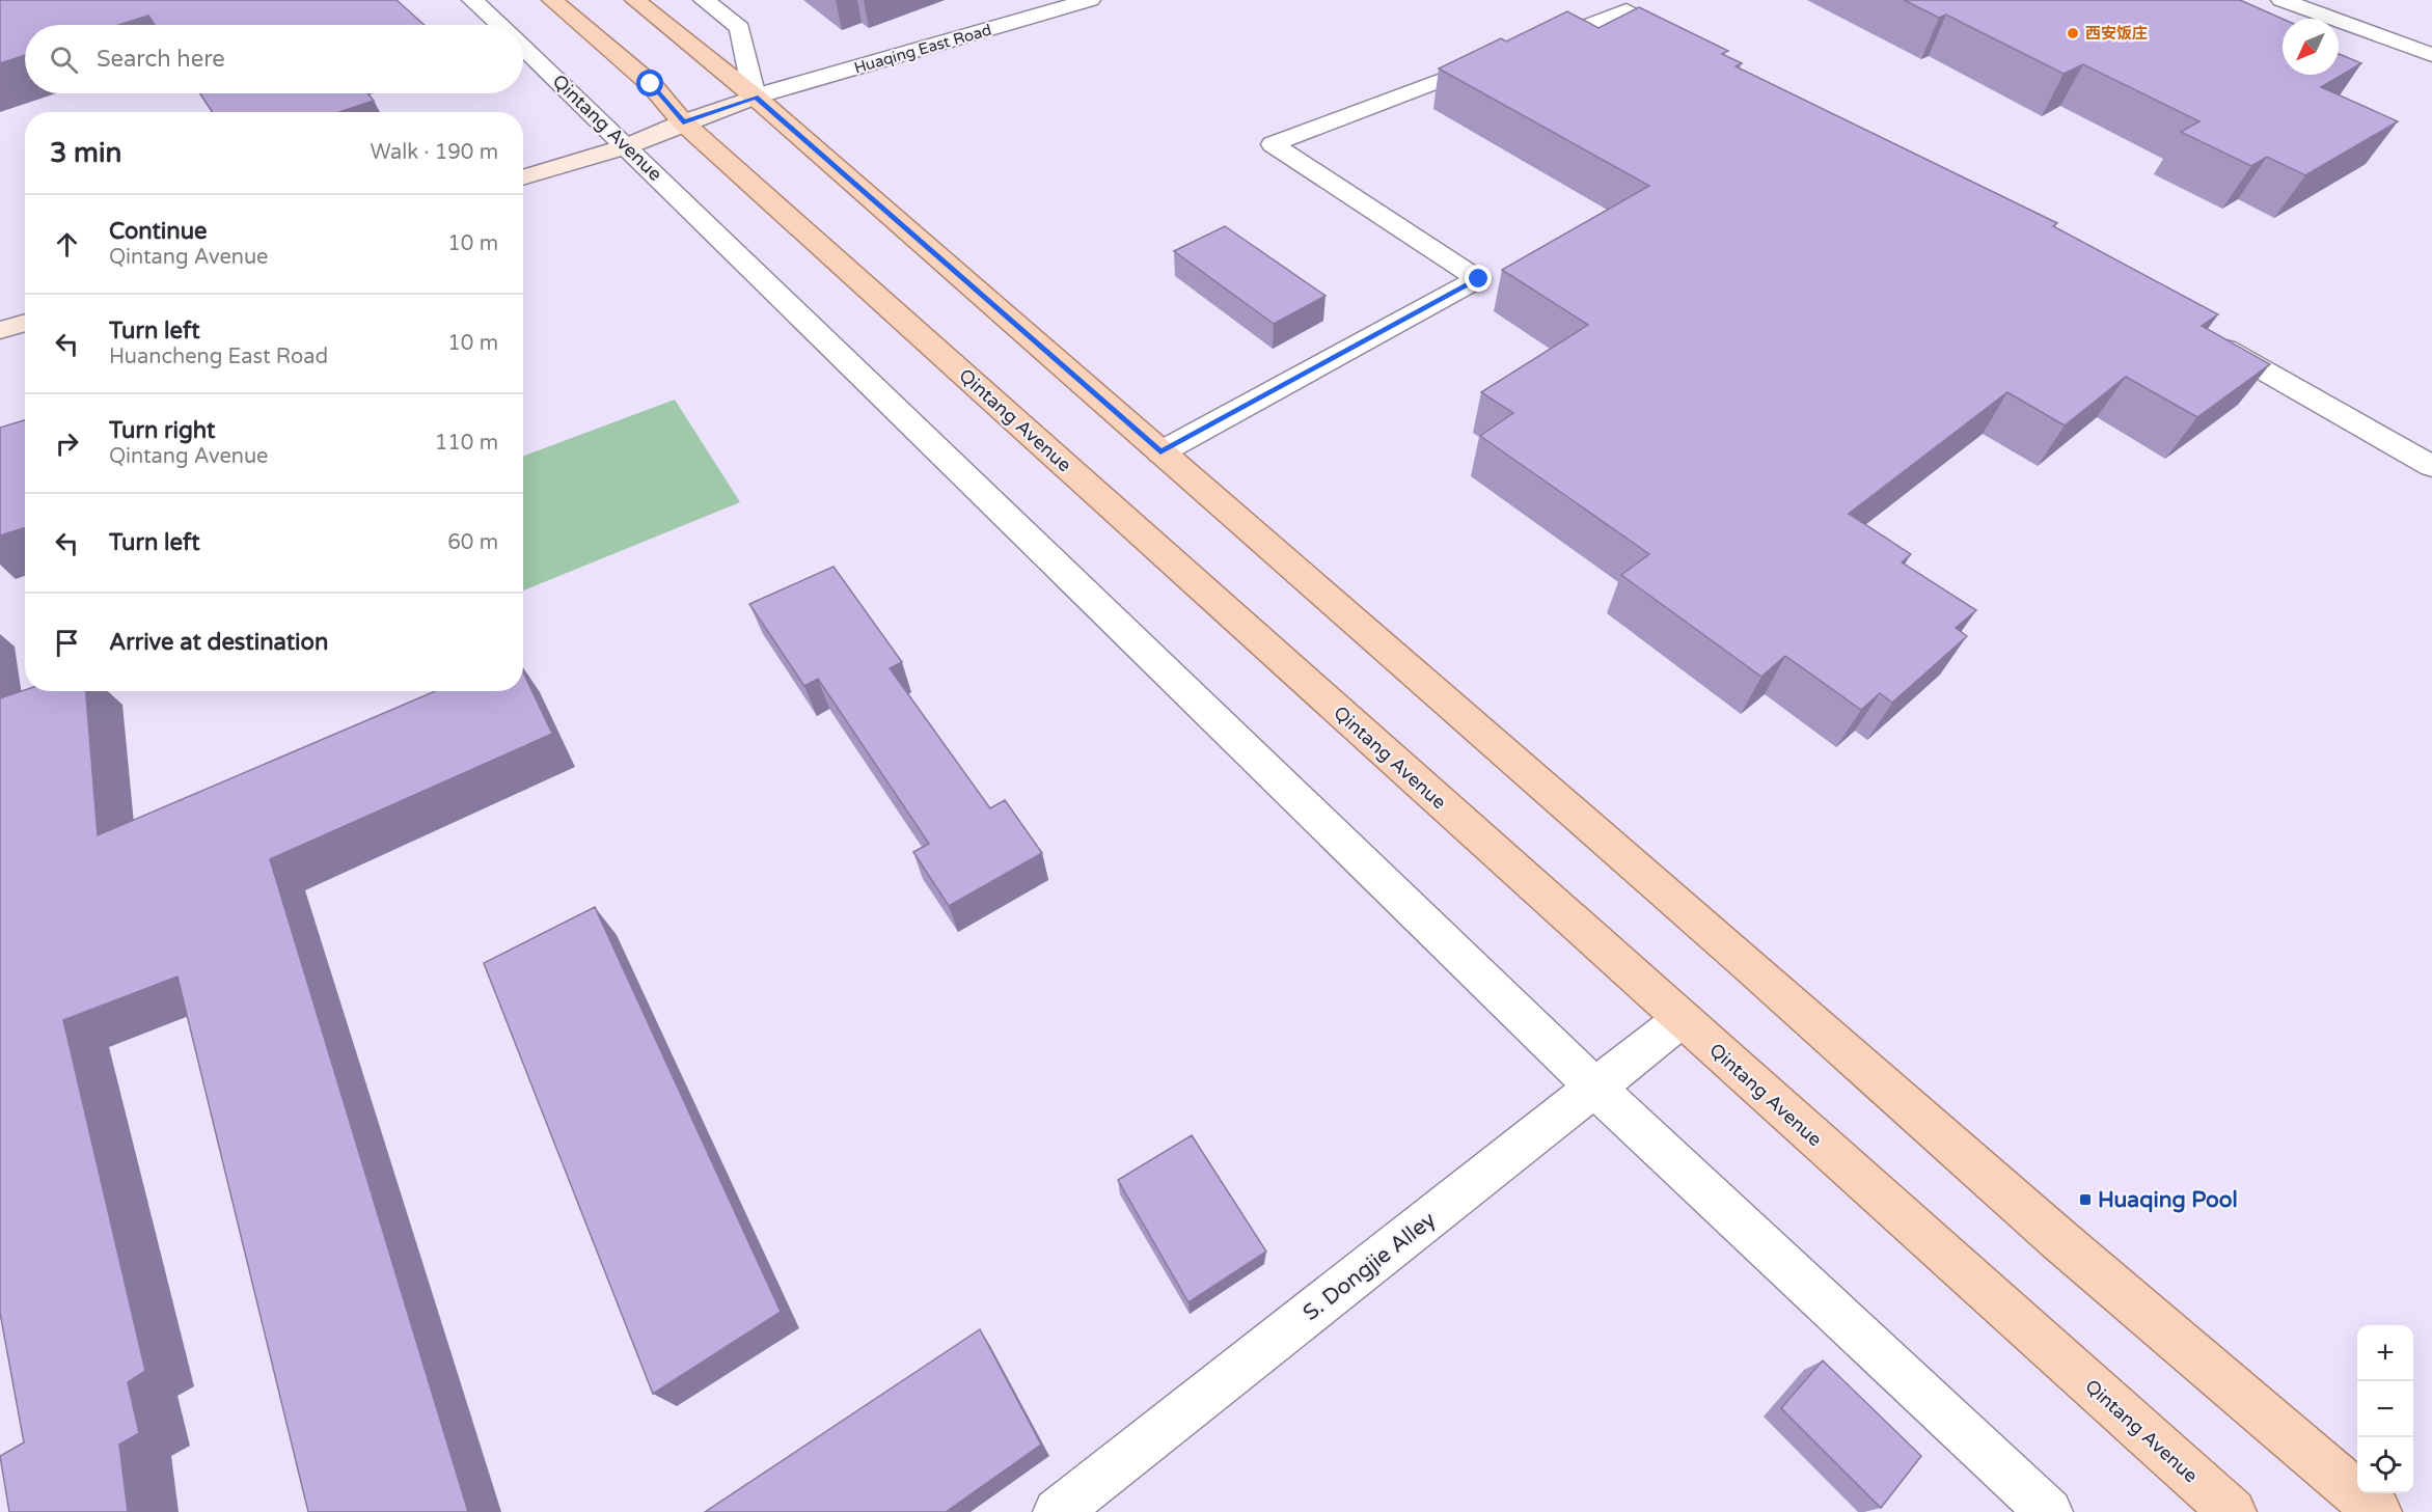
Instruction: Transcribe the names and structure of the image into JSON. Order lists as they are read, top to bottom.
{
  "streets": {
    "main road": ["Qintang Avenue"],
    "street": ["Huaqing East Road", "S. Dongjie Alley"]
  },
  "crossings": [
    ["Qintang Avenue", "S. Dongjie Alley"]
  ],
  "places": {
    "other": ["西安饭庄"],
    "transit": ["Huaqing Pool"]
  },
  "north": "bottom left",
  "page": {
    "search": "Search here",
    "heading": ["3 min", "Walk · 190 m"],
    "list": [
      ["Continue", "Qintang Avenue", "10 m"],
      ["Turn left", "Huancheng East Road", "10 m"],
      ["Turn right", "Qintang Avenue", "110 m"],
      ["Turn left", "60 m"],
      "Arrive at destination"
    ],
    "map_buttons": ["+", "−"]
  }
}
